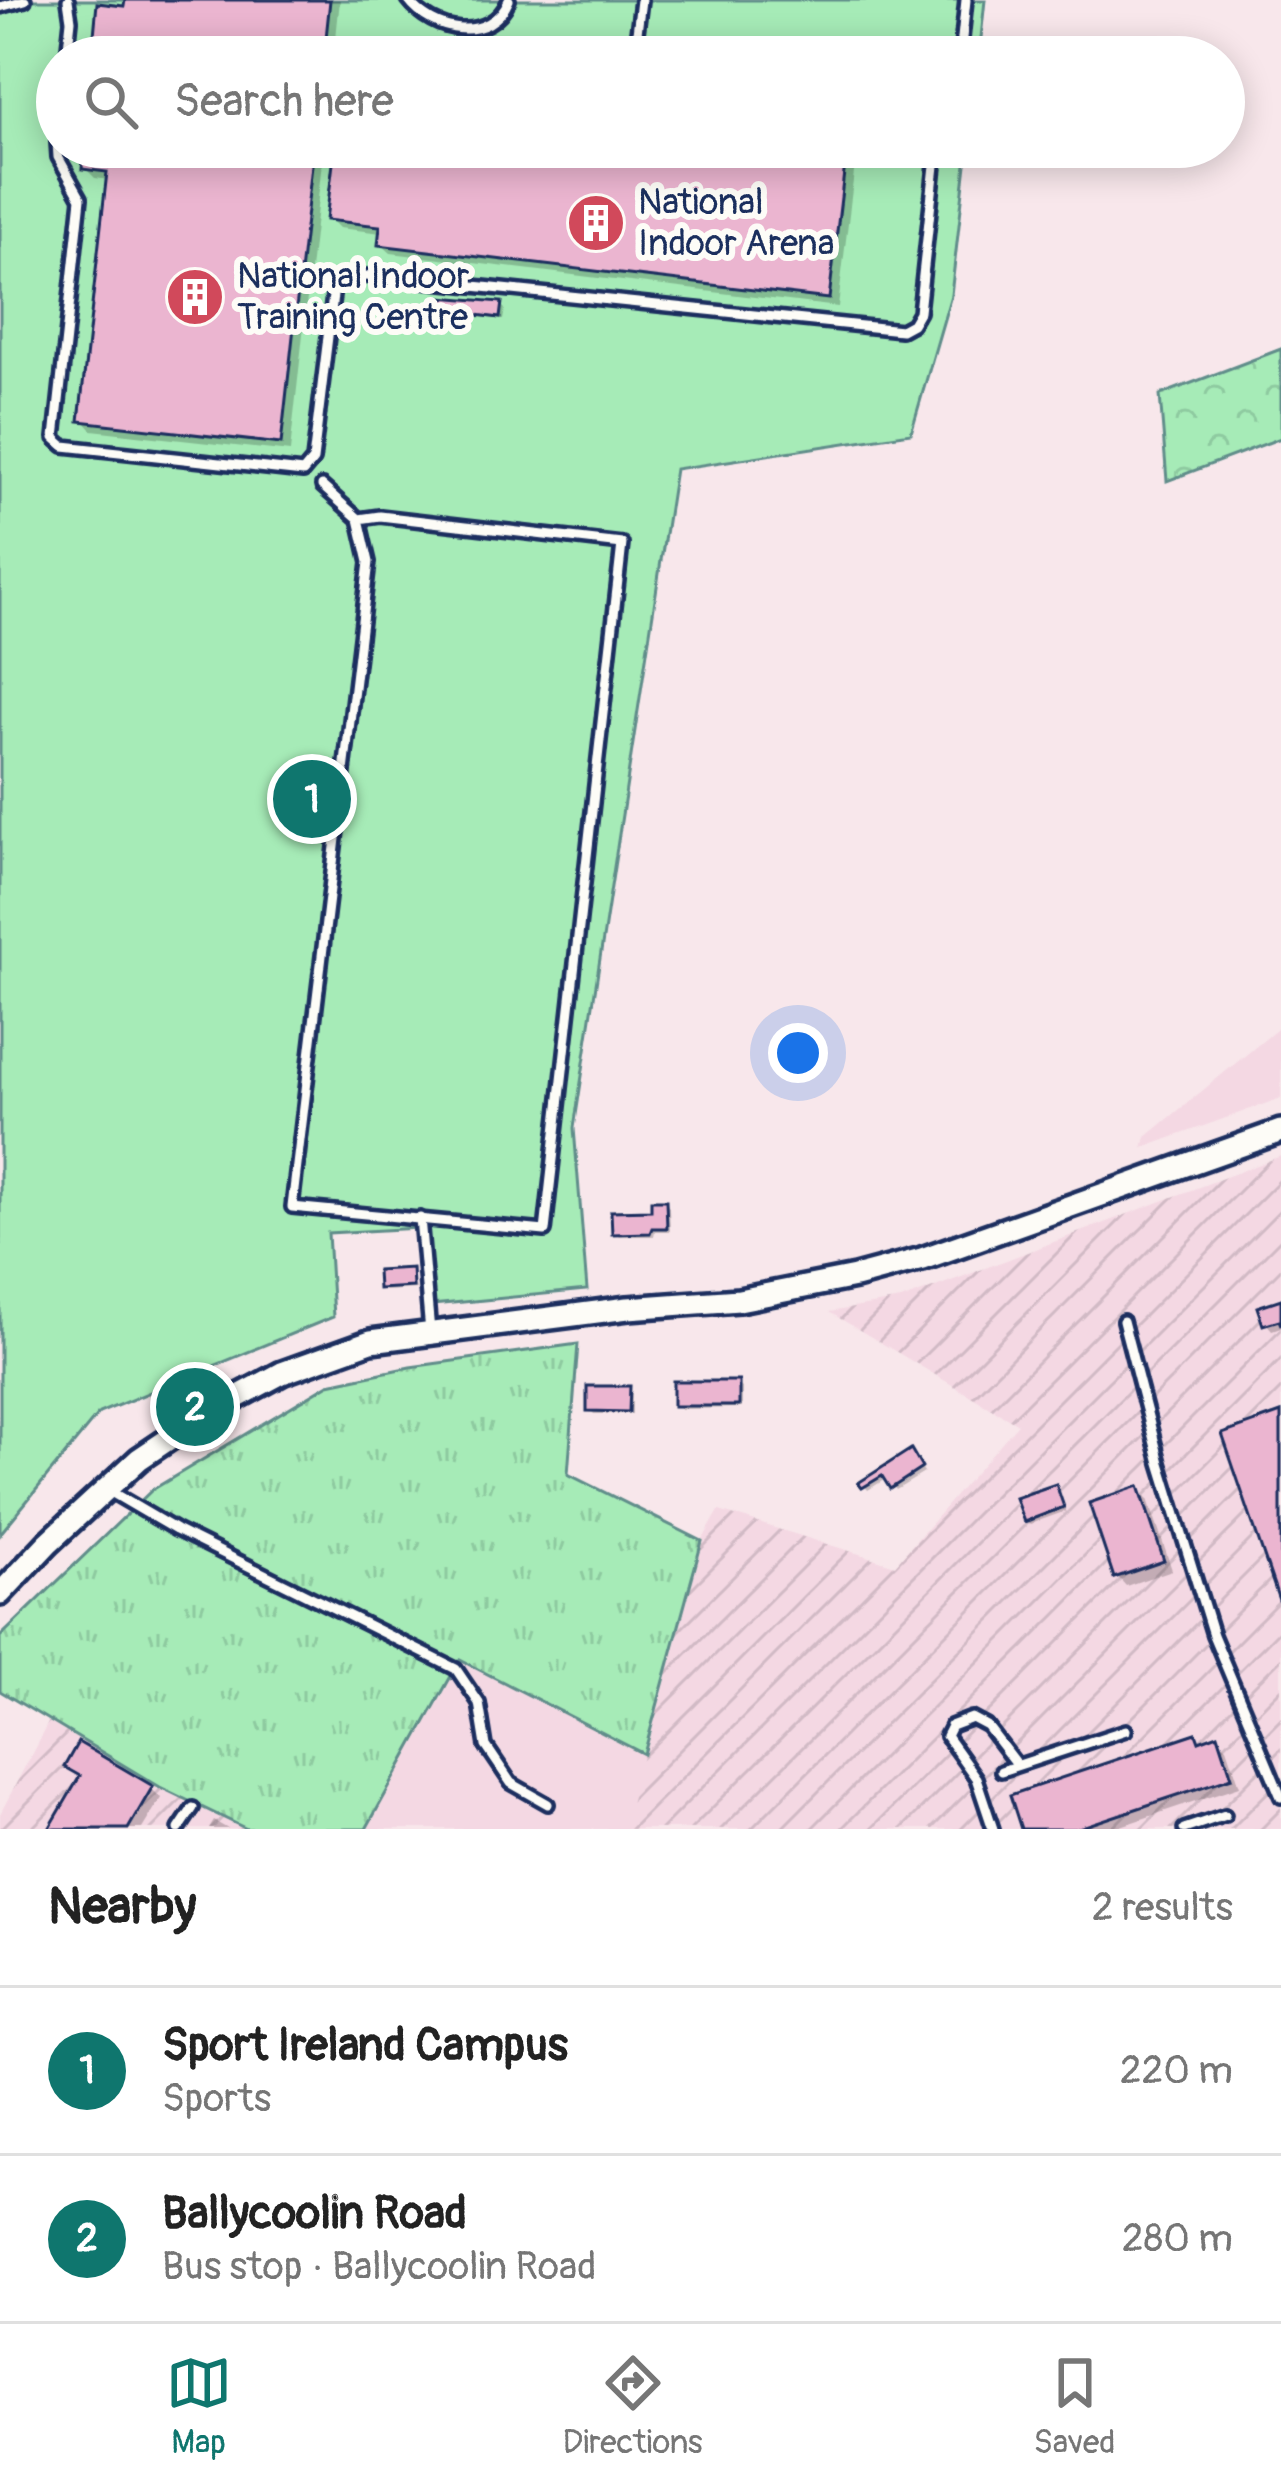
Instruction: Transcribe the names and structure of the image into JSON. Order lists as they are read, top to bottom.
{
  "places": {
    "building": ["National Indoor Arena", "National Indoor Training Centre"]
  },
  "page": {
    "search": "Search here",
    "pins": ["1", "2"],
    "heading": ["Nearby", "2 results"],
    "list": [
      {
        "mark": "1",
        "name": "Sport Ireland Campus",
        "note": "Sports",
        "value": "220 m"
      },
      {
        "mark": "2",
        "name": "Ballycoolin Road",
        "note": "Bus stop · Ballycoolin Road",
        "value": "280 m"
      }
    ],
    "nav": ["Map", "Directions", "Saved"]
  }
}
